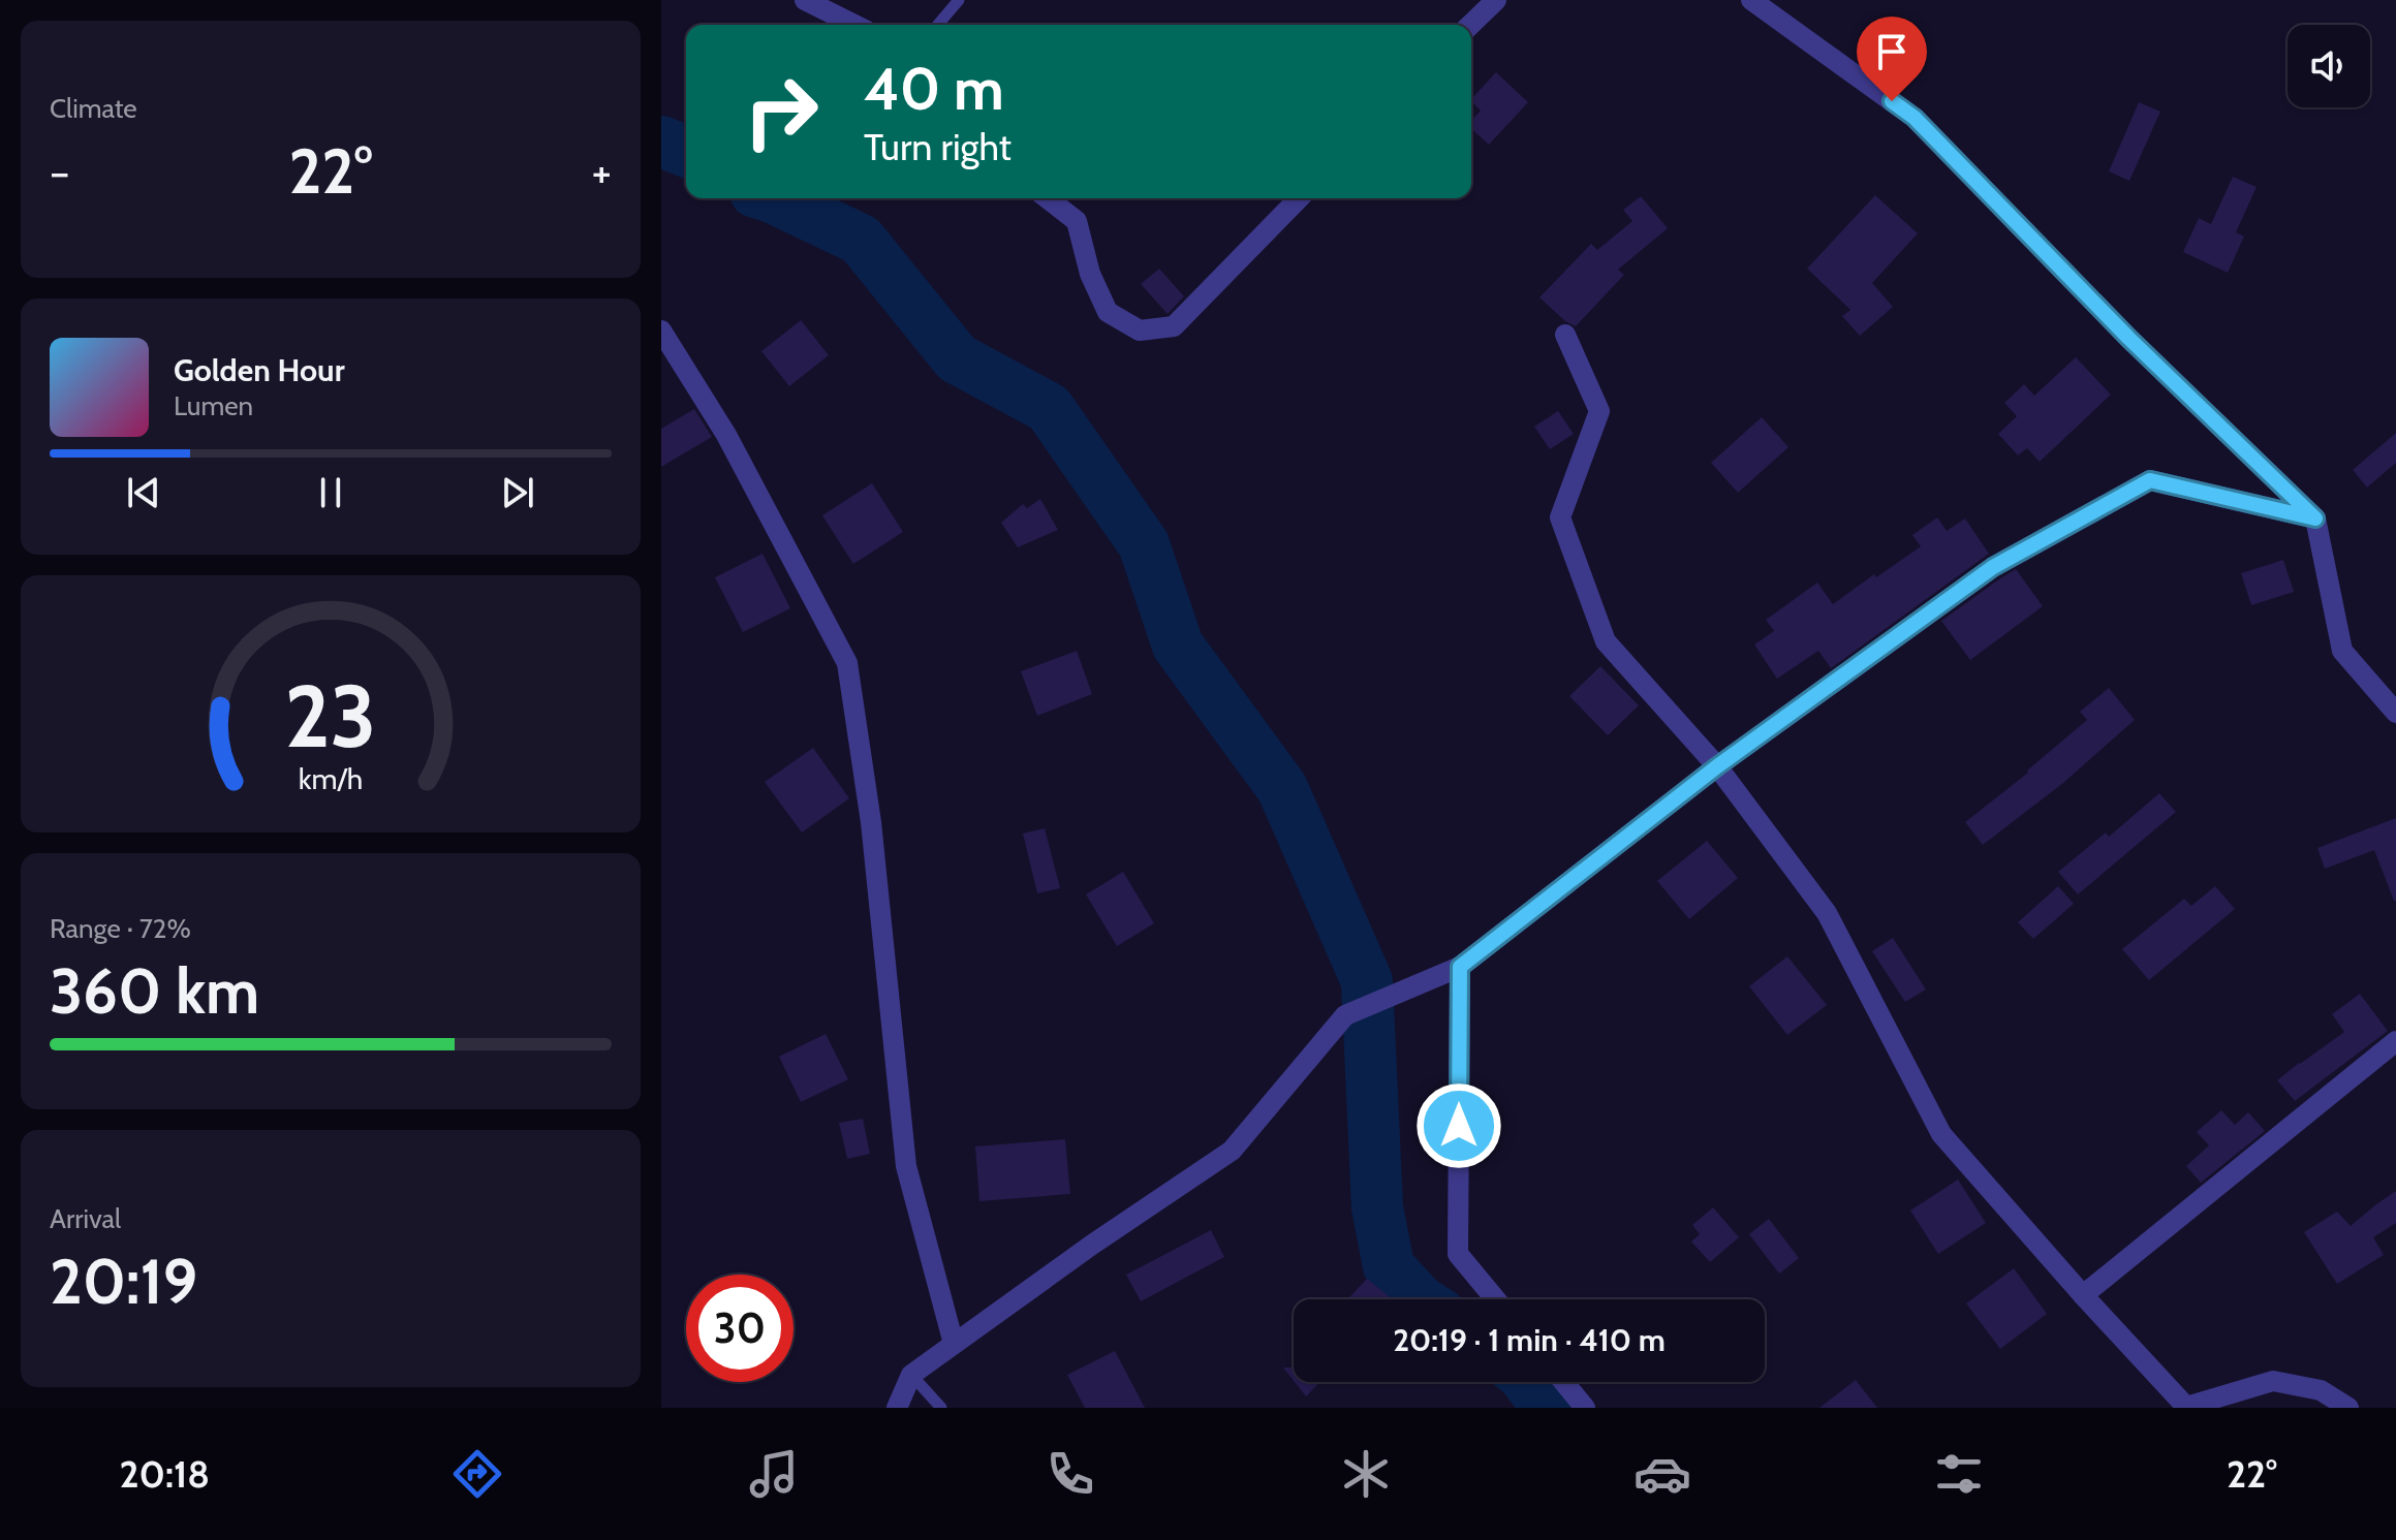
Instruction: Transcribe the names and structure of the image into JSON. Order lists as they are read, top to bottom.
{
  "page": {
    "tile": [
      "Climate",
      ["Range · 72%", "360 km"],
      ["Arrival", "20:19"]
    ],
    "turn": ["40 m", "Turn right"],
    "heat": ["−", "22°", "+"],
    "song": ["Golden Hour", "Lumen"],
    "limit": "30",
    "trip": "20:19 · 1 min · 410 m",
    "tabs": ["20:18", "22°"],
    "gauge": ["23", "km/h"]
  }
}
